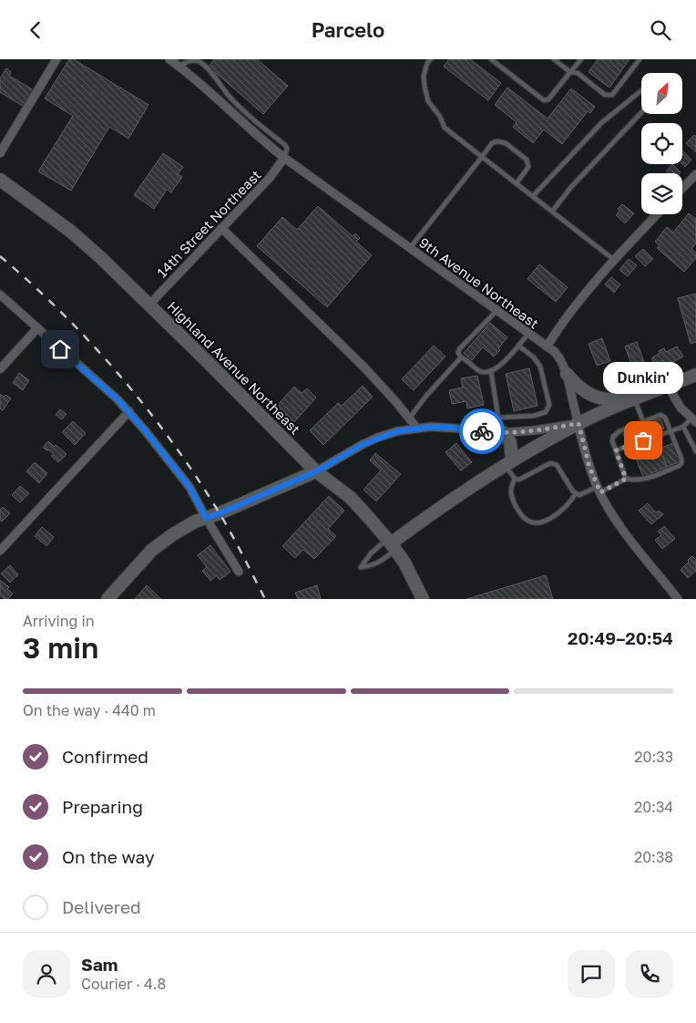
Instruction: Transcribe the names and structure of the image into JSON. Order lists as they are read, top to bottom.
{
  "streets": {
    "main road": ["Highland Avenue Northeast"],
    "street": ["14th Street Northeast", "9th Avenue Northeast"]
  },
  "crossings": [
    ["14th Street Northeast", "9th Avenue Northeast"],
    ["14th Street Northeast", "Highland Avenue Northeast"]
  ],
  "places": ["Dunkin'"],
  "north": "top right",
  "page": {
    "header": "Parcelo",
    "bubble": "Dunkin'",
    "heading": ["3 min", "Arriving in", "20:49–20:54"],
    "panel": ["Sam", "Courier · 4.8"],
    "bar": "On the way · 440 m",
    "list": [
      ["Confirmed", "20:33"],
      ["Preparing", "20:34"],
      ["On the way", "20:38"],
      "Delivered"
    ]
  }
}
